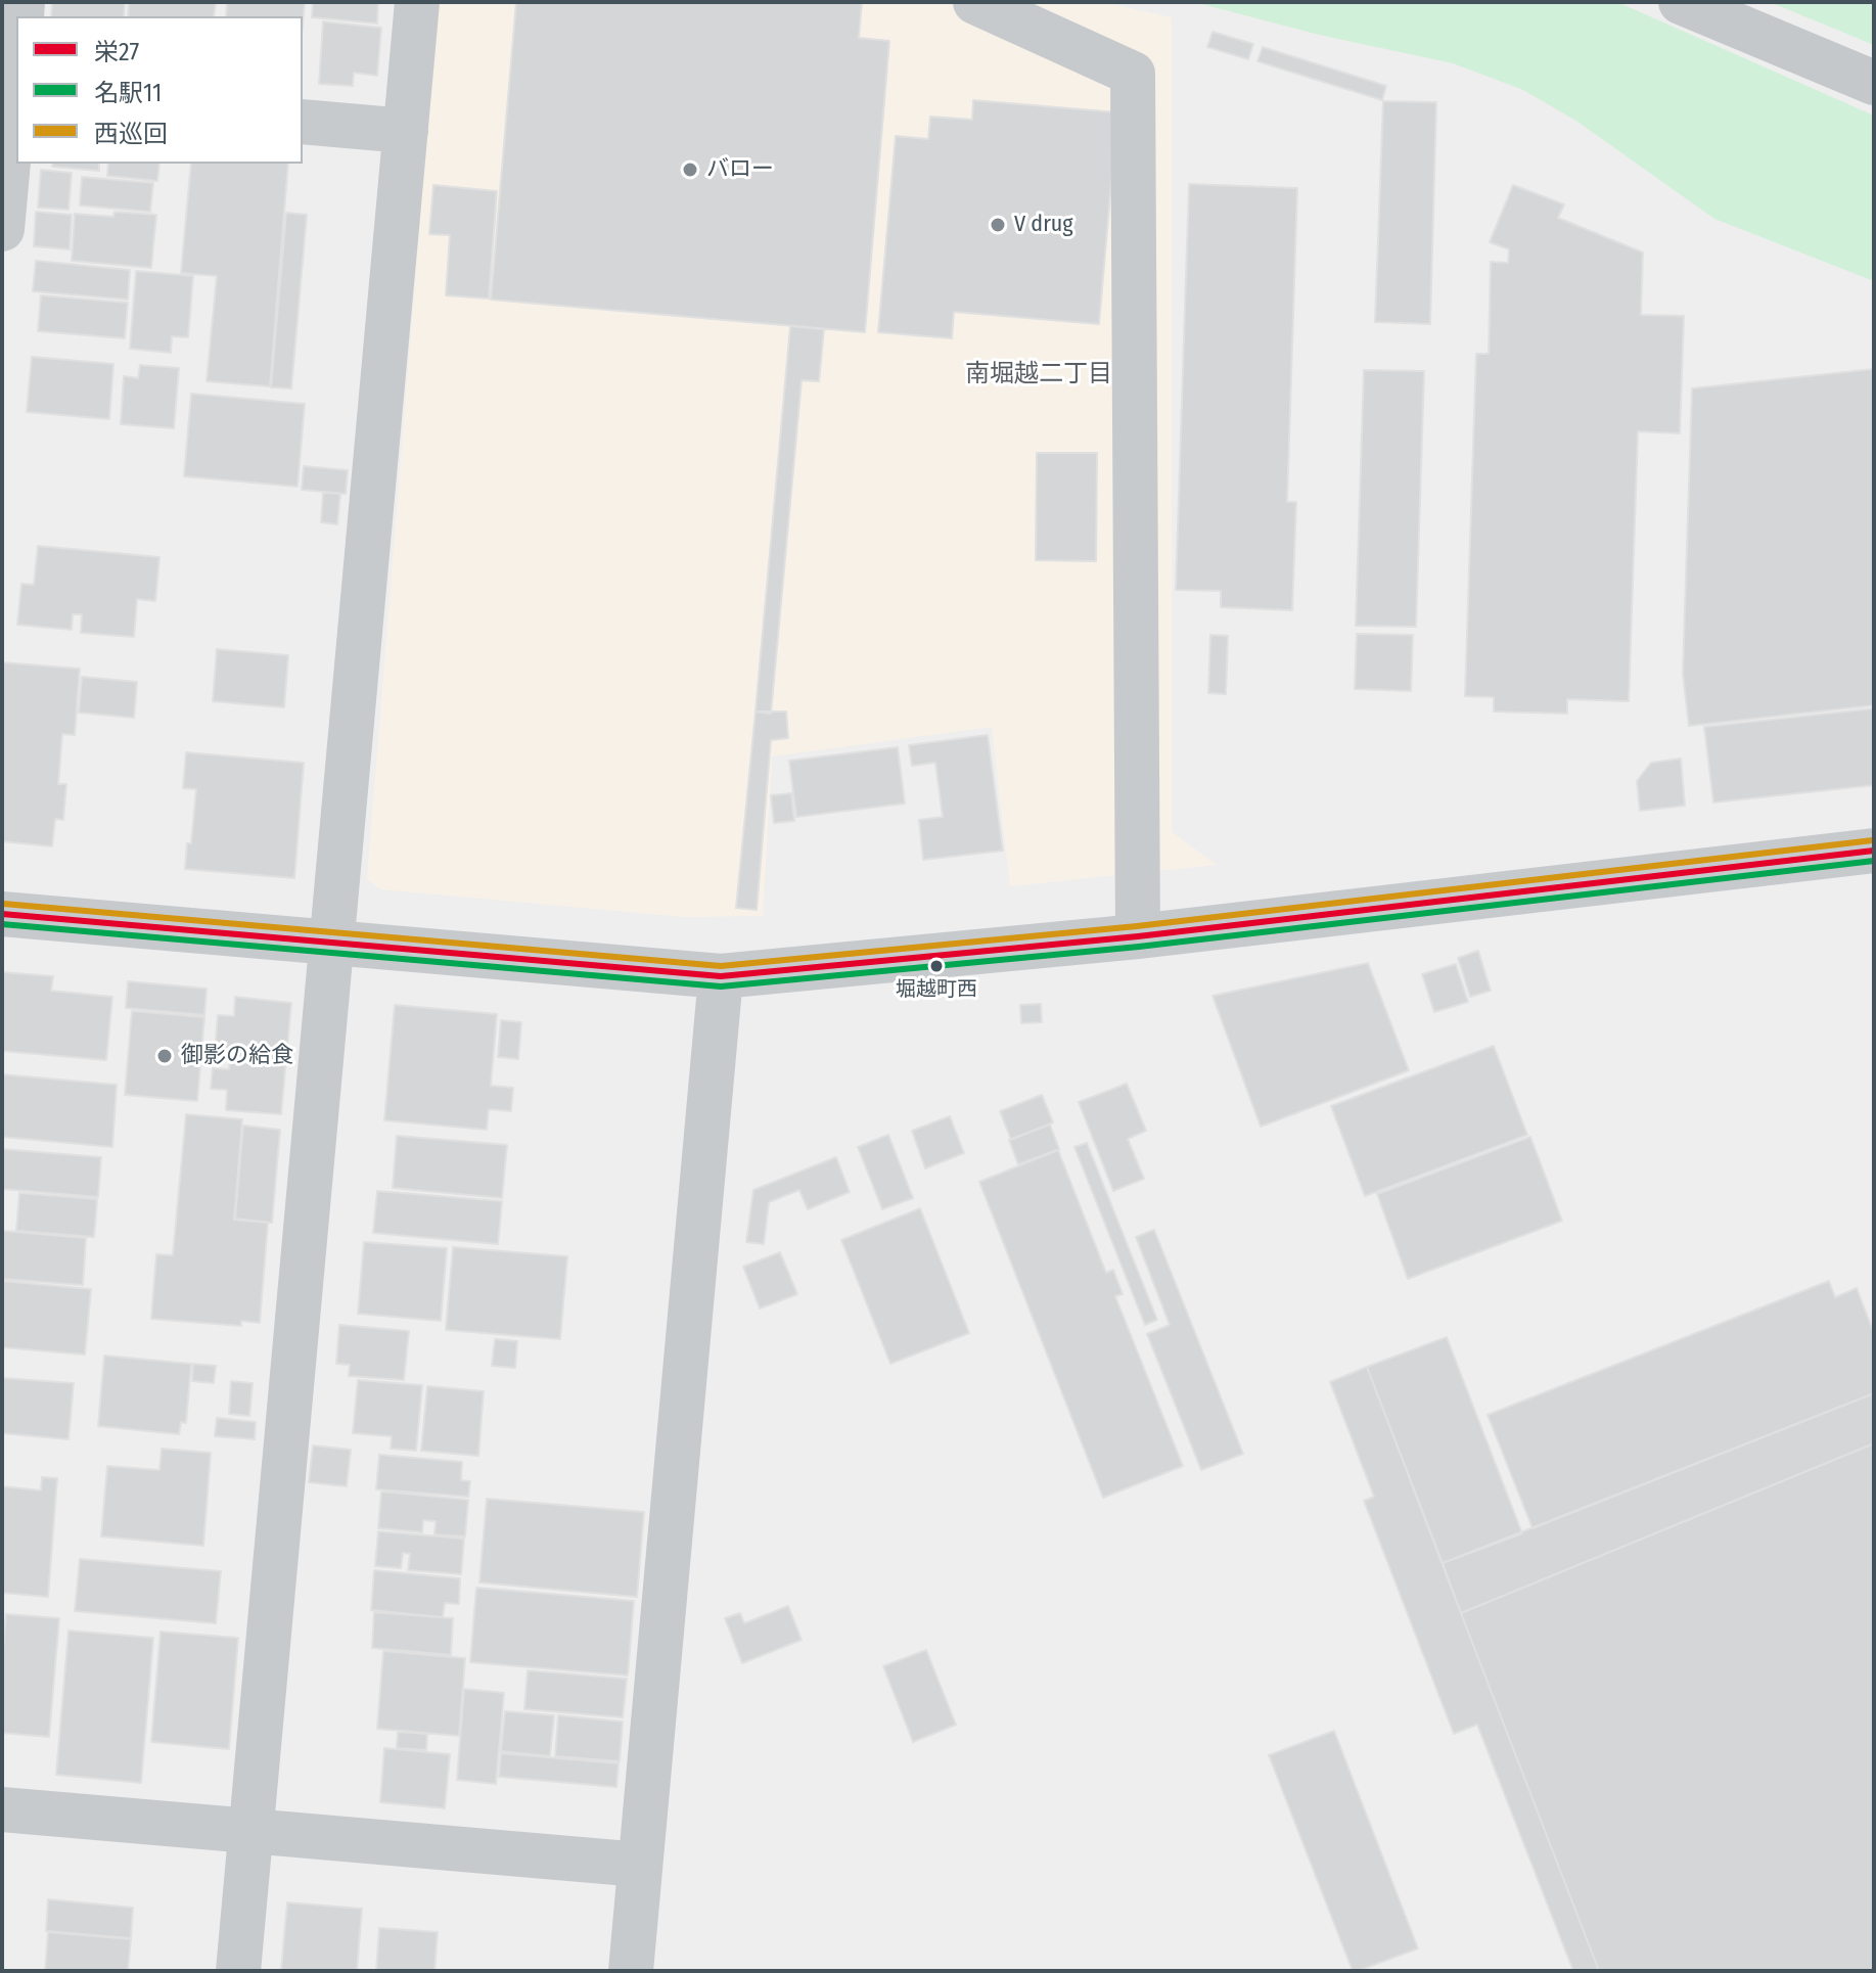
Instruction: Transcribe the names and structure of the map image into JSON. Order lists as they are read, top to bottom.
{
  "districts": ["南堀越二丁目"],
  "places": [
    "バロー",
    "V drug",
    "堀越町西",
    "御影の給食"
  ],
  "lines": ["transit line 西巡回", "transit line 栄27", "transit line 名駅11"],
  "legend": ["栄27", "名駅11", "西巡回"]
}
